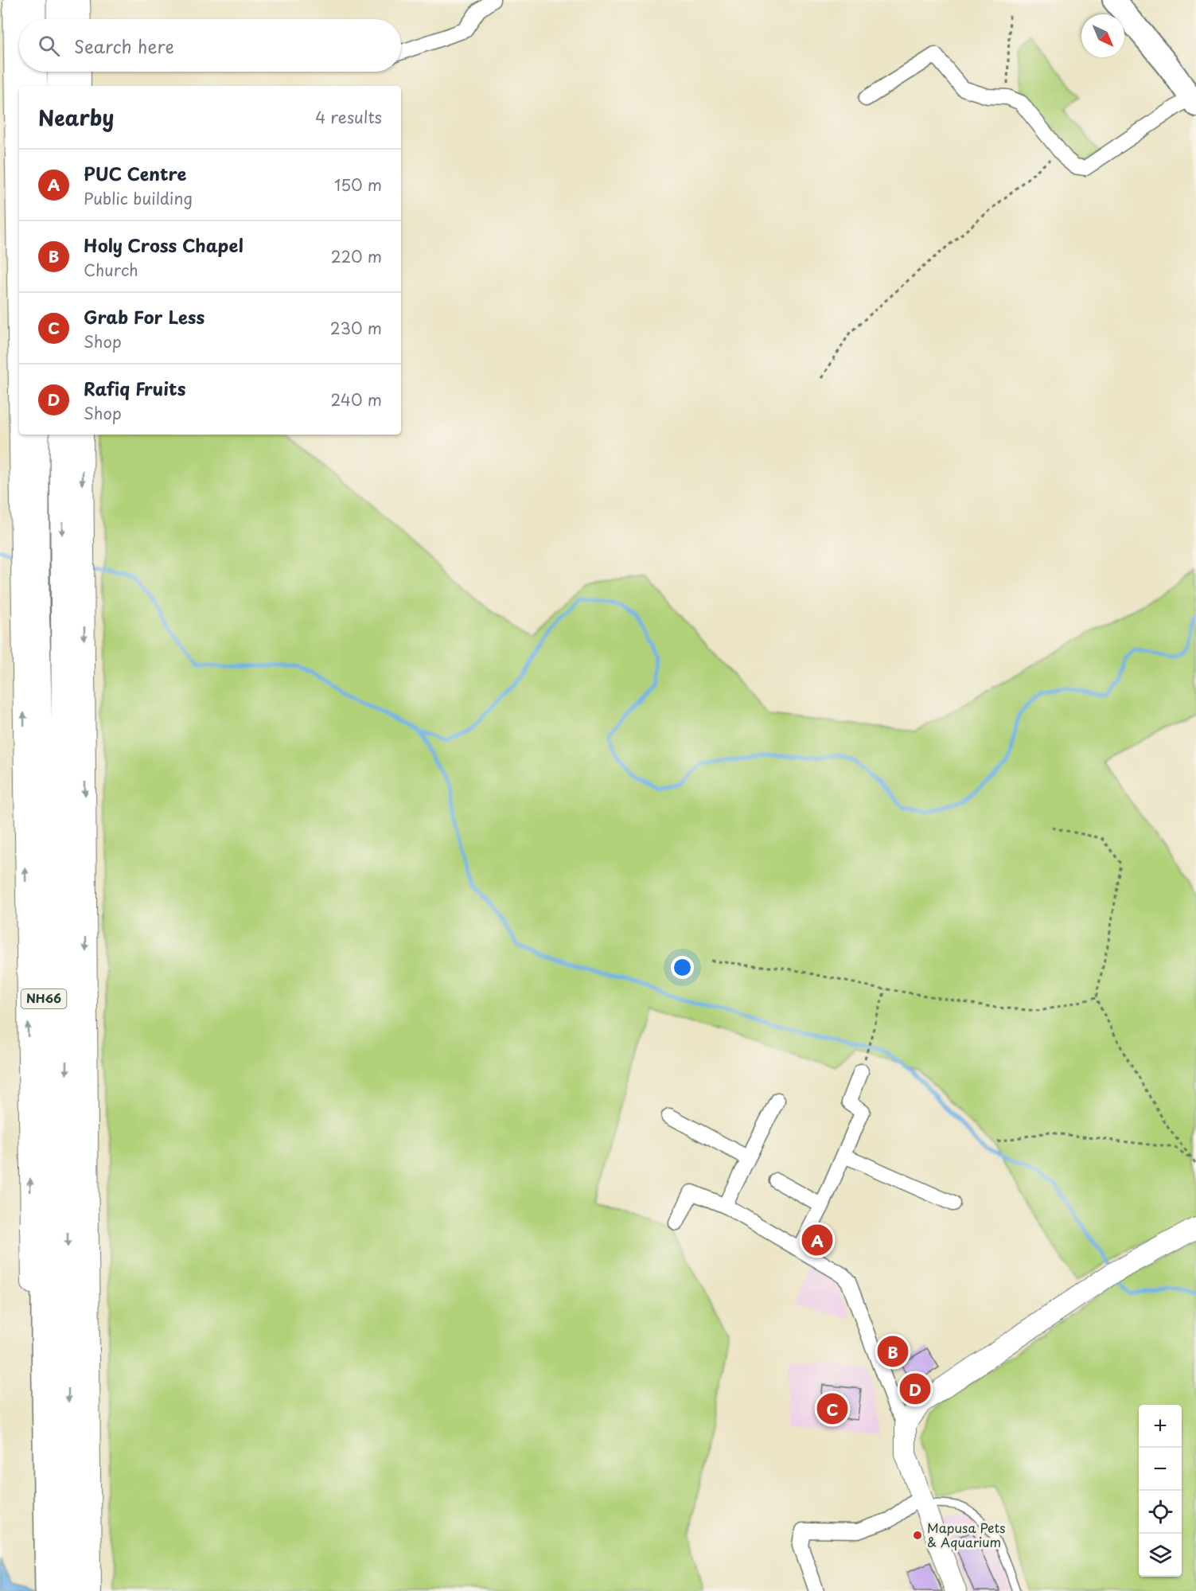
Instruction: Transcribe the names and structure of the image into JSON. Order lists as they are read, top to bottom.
{
  "streets": {
    "highway": ["NH66"]
  },
  "places": ["Mapusa Pets & Aquarium"],
  "north": "bottom right",
  "page": {
    "search": "Search here",
    "heading": ["Nearby", "4 results"],
    "list": [
      {
        "mark": "A",
        "name": "PUC Centre",
        "note": "Public building",
        "value": "150 m"
      },
      {
        "mark": "B",
        "name": "Holy Cross Chapel",
        "note": "Church",
        "value": "220 m"
      },
      {
        "mark": "C",
        "name": "Grab For Less",
        "note": "Shop",
        "value": "230 m"
      },
      {
        "mark": "D",
        "name": "Rafiq Fruits",
        "note": "Shop",
        "value": "240 m"
      }
    ],
    "pins": [
      "A",
      "B",
      "D",
      "C"
    ],
    "map_buttons": ["+", "−"]
  }
}
